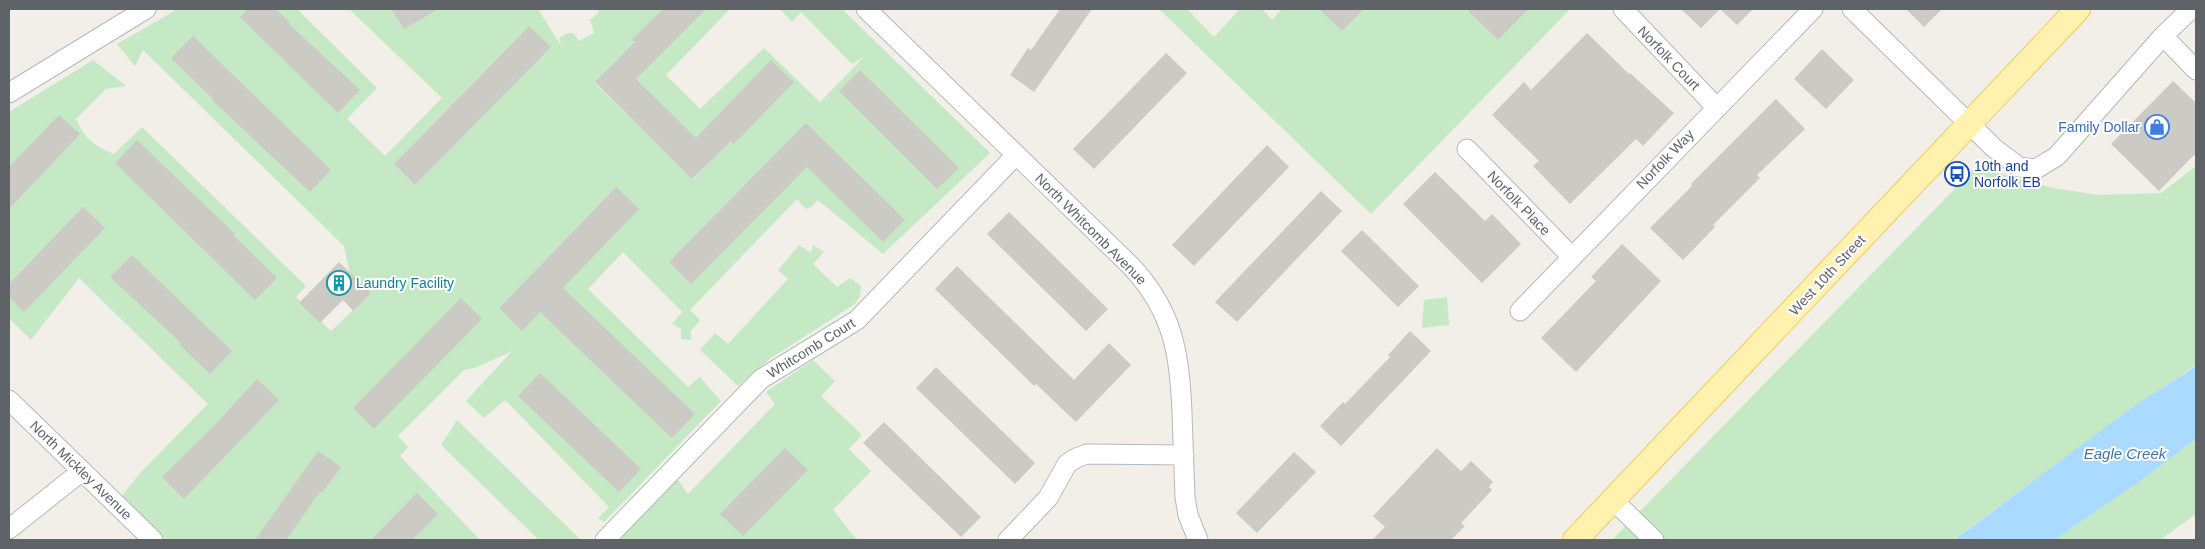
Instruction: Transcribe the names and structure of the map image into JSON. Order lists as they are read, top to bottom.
{
  "streets": {
    "main road": ["West 10th Street"],
    "street": [
      "Norfolk Court",
      "Norfolk Way",
      "Norfolk Place",
      "North Whitcomb Avenue",
      "Whitcomb Court",
      "North Mickley Avenue"
    ]
  },
  "crossings": [
    ["Norfolk Court", "Norfolk Way"],
    ["Norfolk Way", "Norfolk Place"],
    ["North Whitcomb Avenue", "Whitcomb Court"]
  ],
  "water": ["Eagle Creek"],
  "places": {
    "shop": ["Family Dollar"],
    "bus stop": ["10th and Norfolk EB"],
    "building": ["Laundry Facility"]
  }
}
